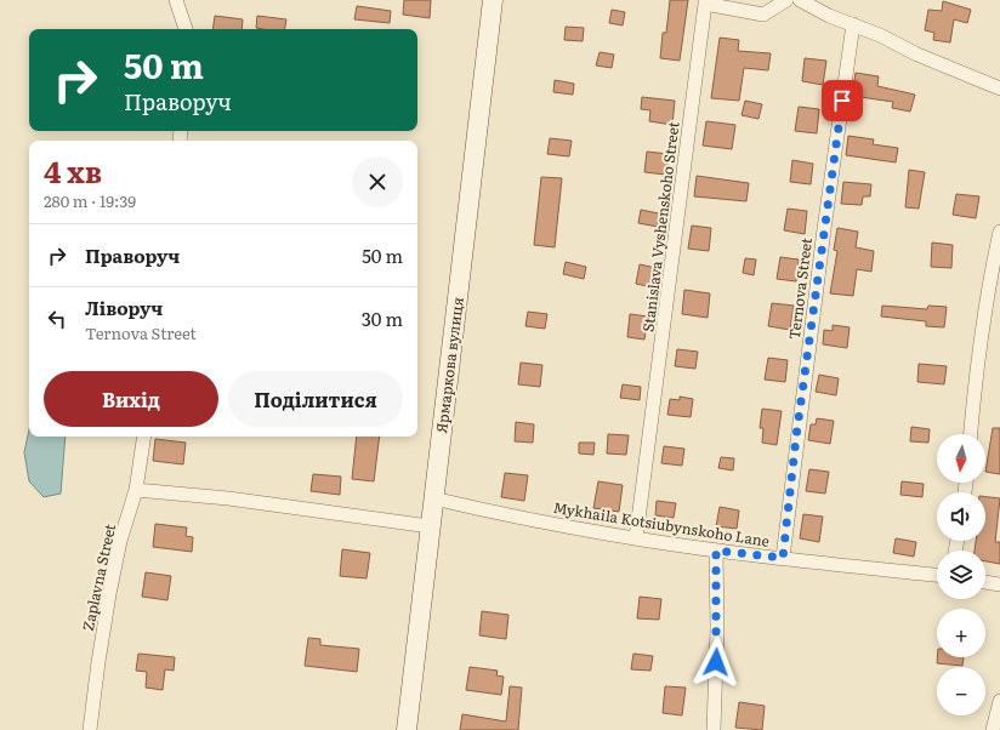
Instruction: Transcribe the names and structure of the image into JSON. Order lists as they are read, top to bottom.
{
  "streets": {
    "main road": ["Ярмаркова вулиця"],
    "street": [
      "Stanislava Vyshenskoho Street",
      "Ternova Street",
      "Mykhaila Kotsiubynskoho Lane",
      "Zaplavna Street"
    ]
  },
  "crossings": [
    ["Stanislava Vyshenskoho Street", "Mykhaila Kotsiubynskoho Lane"],
    ["Ternova Street", "Mykhaila Kotsiubynskoho Lane"],
    ["Ярмаркова вулиця", "Mykhaila Kotsiubynskoho Lane"]
  ],
  "north": "bottom",
  "page": {
    "turn": ["50 m", "Праворуч"],
    "heading": ["4 хв", "280 m · 19:39"],
    "list": [
      {
        "name": "Праворуч",
        "value": "50 m"
      },
      {
        "name": "Ліворуч",
        "note": "Ternova Street",
        "value": "30 m"
      }
    ],
    "buttons": ["Вихід", "Поділитися"],
    "map_buttons": ["+", "−"]
  }
}
